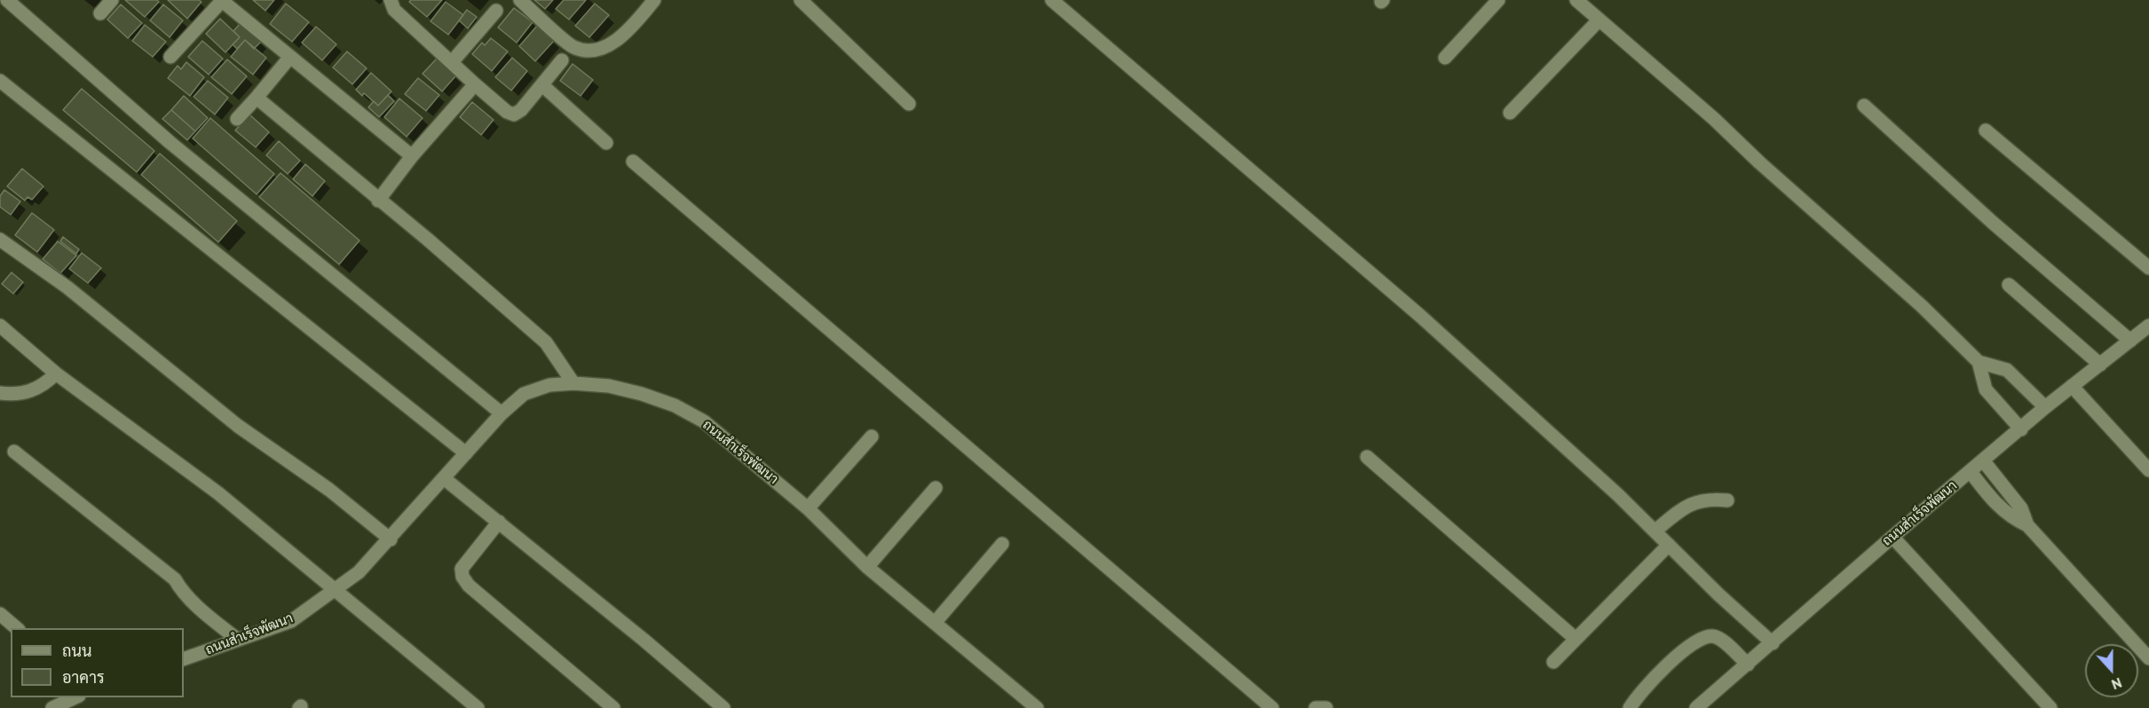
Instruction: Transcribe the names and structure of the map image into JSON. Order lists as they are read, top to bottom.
{
  "streets": {
    "street": ["ถนนสำเร็จพัฒนา"]
  },
  "legend": ["ถนน", "อาคาร"],
  "north": "bottom"
}
